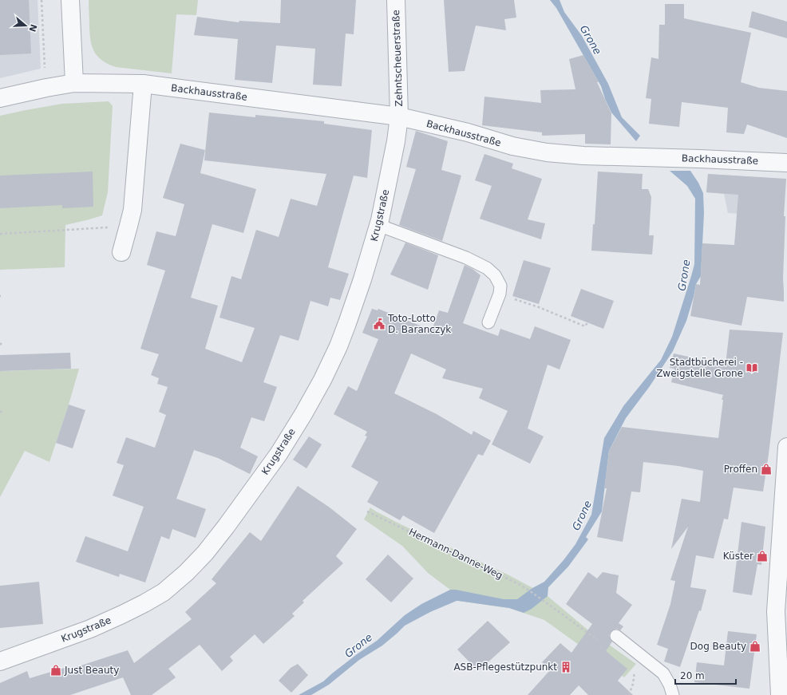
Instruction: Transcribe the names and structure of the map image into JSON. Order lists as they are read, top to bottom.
{
  "streets": {
    "street": ["Zehntscheuerstraße", "Backhausstraße", "Krugstraße"],
    "path": ["Hermann-Danne-Weg"]
  },
  "crossings": [
    ["Zehntscheuerstraße", "Backhausstraße"],
    ["Zehntscheuerstraße", "Krugstraße"],
    ["Backhausstraße", "Krugstraße"]
  ],
  "water": ["Grone"],
  "places": {
    "public building": ["Toto-Lotto D. Baranczyk"],
    "library": ["Stadtbücherei - Zweigstelle Grone"],
    "shop": [
      "Proffen",
      "Küster",
      "Dog Beauty",
      "Just Beauty"
    ],
    "building": ["ASB-Pflegestützpunkt"]
  },
  "scale_bar": "20 m",
  "north": "right"
}
